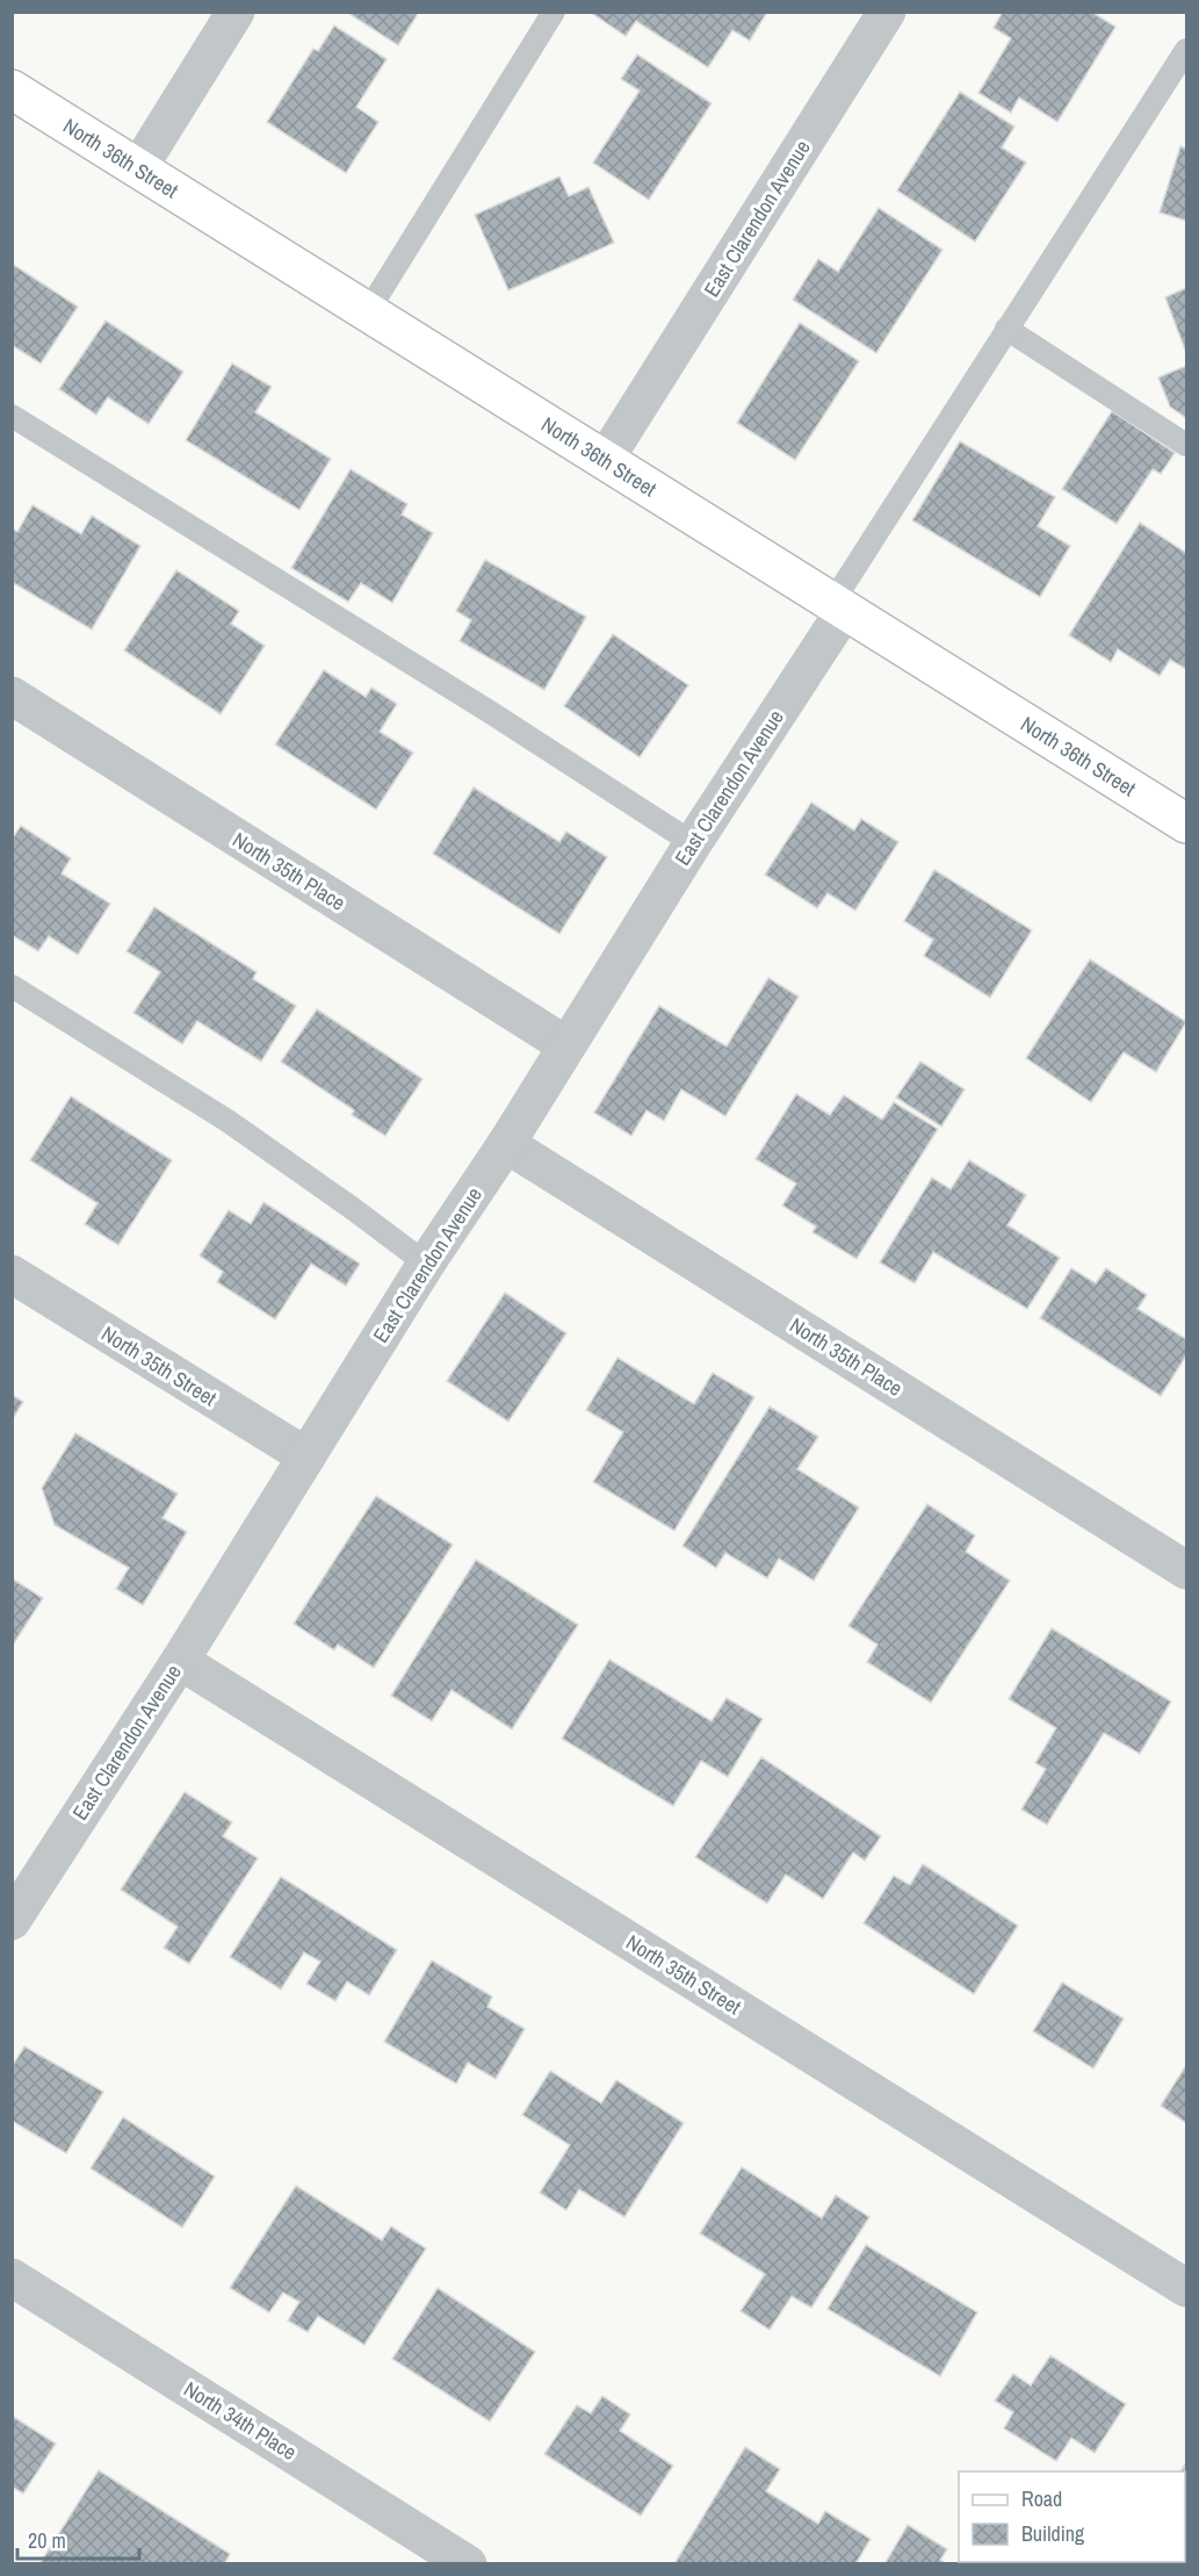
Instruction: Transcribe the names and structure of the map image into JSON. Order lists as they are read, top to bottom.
{
  "streets": {
    "main road": ["North 36th Street"],
    "street": [
      "East Clarendon Avenue",
      "North 35th Place",
      "North 35th Street",
      "North 34th Place"
    ]
  },
  "crossings": [
    ["North 36th Street", "East Clarendon Avenue"],
    ["East Clarendon Avenue", "North 35th Place"],
    ["East Clarendon Avenue", "North 35th Street"]
  ],
  "legend": ["Road", "Building"],
  "scale_bar": "20 m"
}
